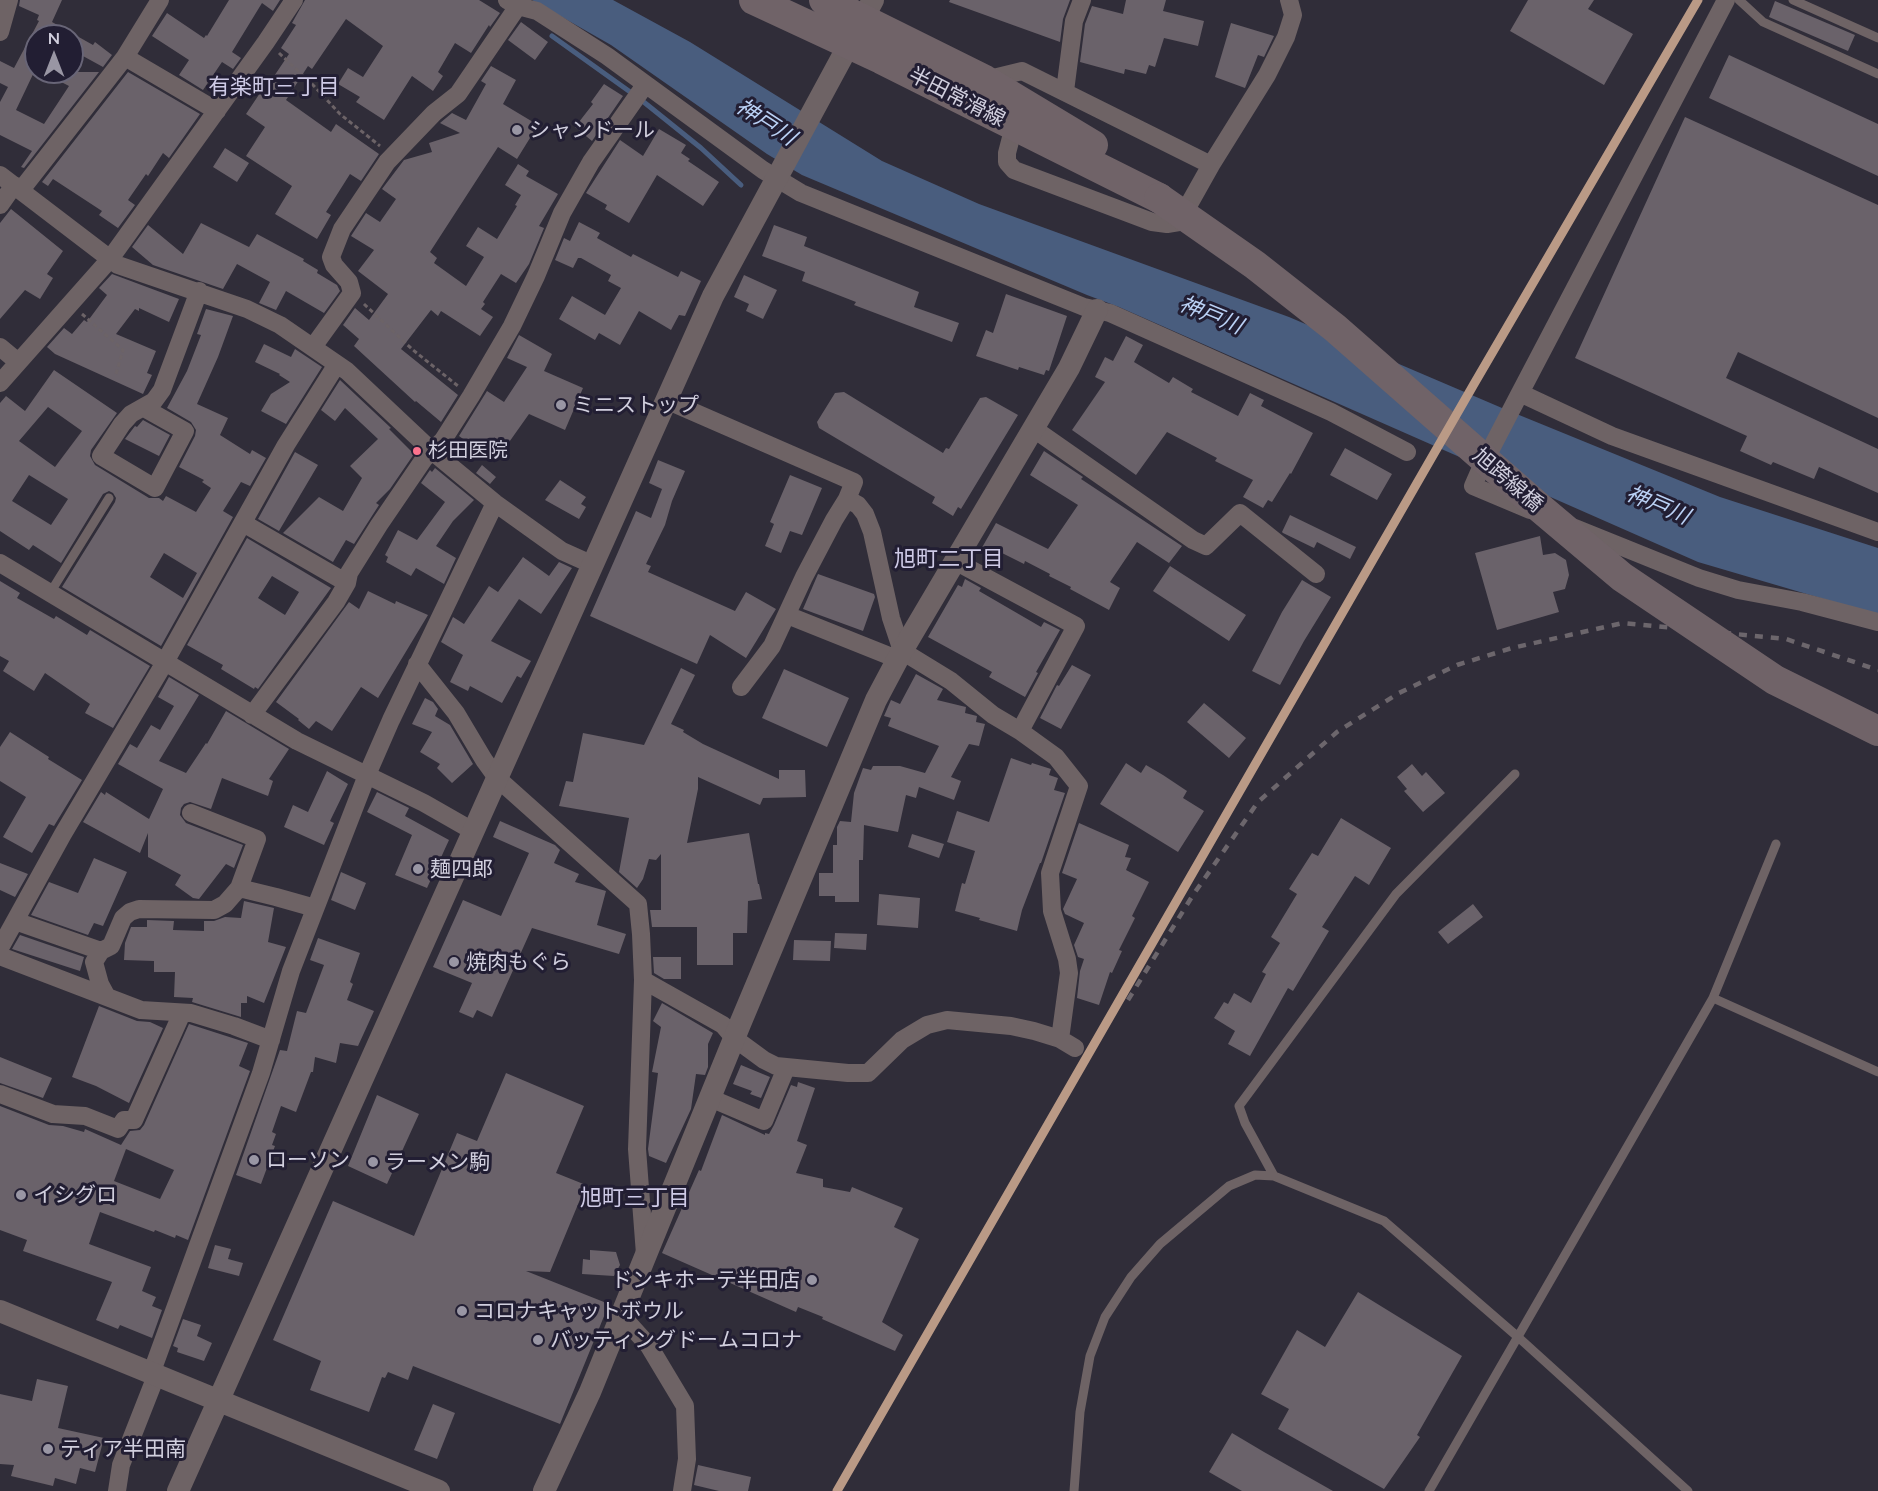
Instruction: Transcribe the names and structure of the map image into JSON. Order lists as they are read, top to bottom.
{
  "streets": {
    "main road": ["半田常滑線", "旭跨線橋"]
  },
  "crossings": [
    ["半田常滑線", "旭跨線橋"]
  ],
  "districts": ["有楽町三丁目", "旭町二丁目", "旭町三丁目"],
  "water": ["神戸川"],
  "places": [
    "シャンドール",
    "ミニストップ",
    "杉田医院",
    "麺四郎",
    "焼肉もぐら",
    "ローソン",
    "ラーメン駒",
    "イシグロ",
    "ドンキホーテ半田店",
    "コロナキャットボウル",
    "バッティングドームコロナ",
    "ティア半田南"
  ],
  "north": "top"
}
